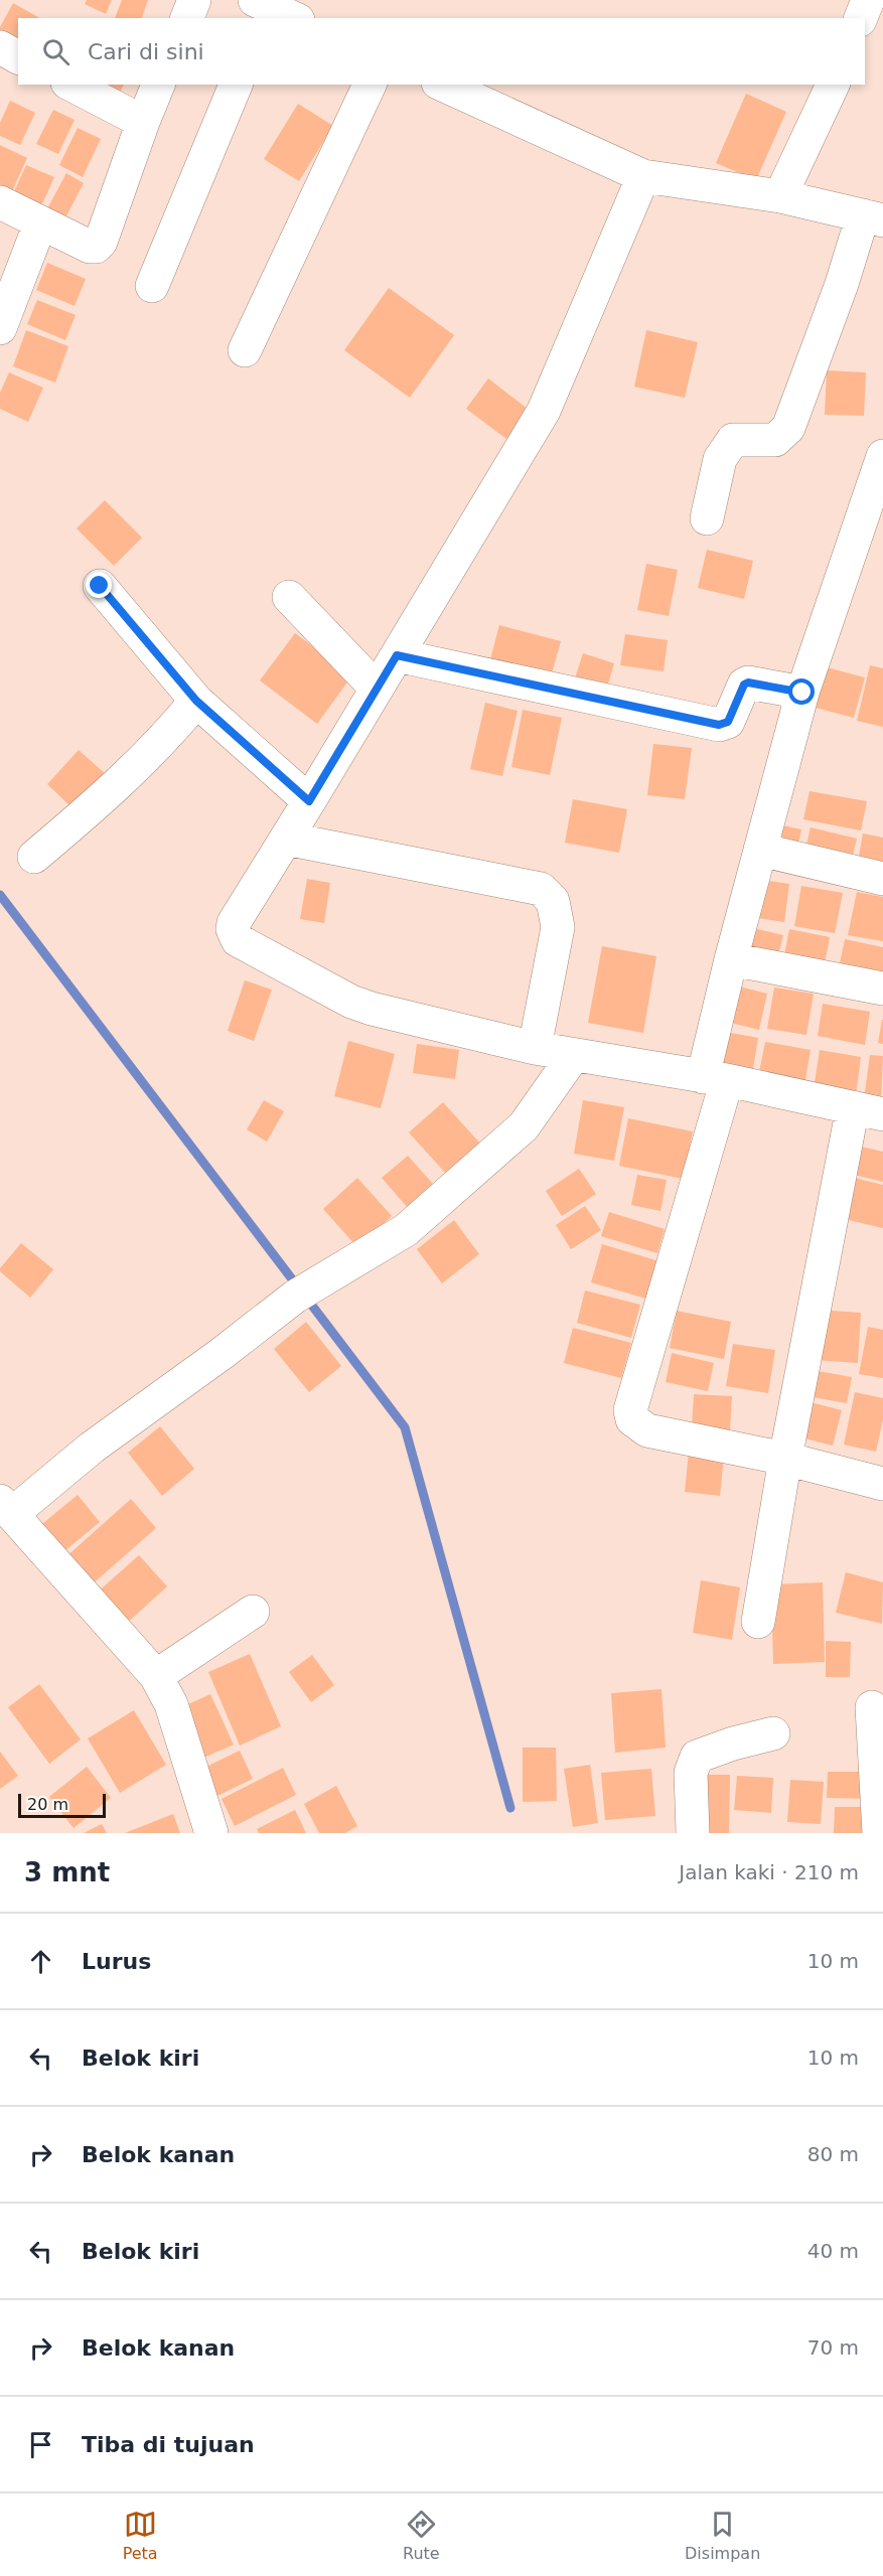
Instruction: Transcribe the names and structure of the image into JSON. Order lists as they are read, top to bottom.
{
  "scale_bar": "20 m",
  "page": {
    "search": "Cari di sini",
    "scale": "20 m",
    "heading": ["3 mnt", "Jalan kaki · 210 m"],
    "list": [
      ["Lurus", "10 m"],
      ["Belok kiri", "10 m"],
      ["Belok kanan", "80 m"],
      ["Belok kiri", "40 m"],
      ["Belok kanan", "70 m"],
      "Tiba di tujuan"
    ],
    "nav": ["Peta", "Rute", "Disimpan"]
  }
}
